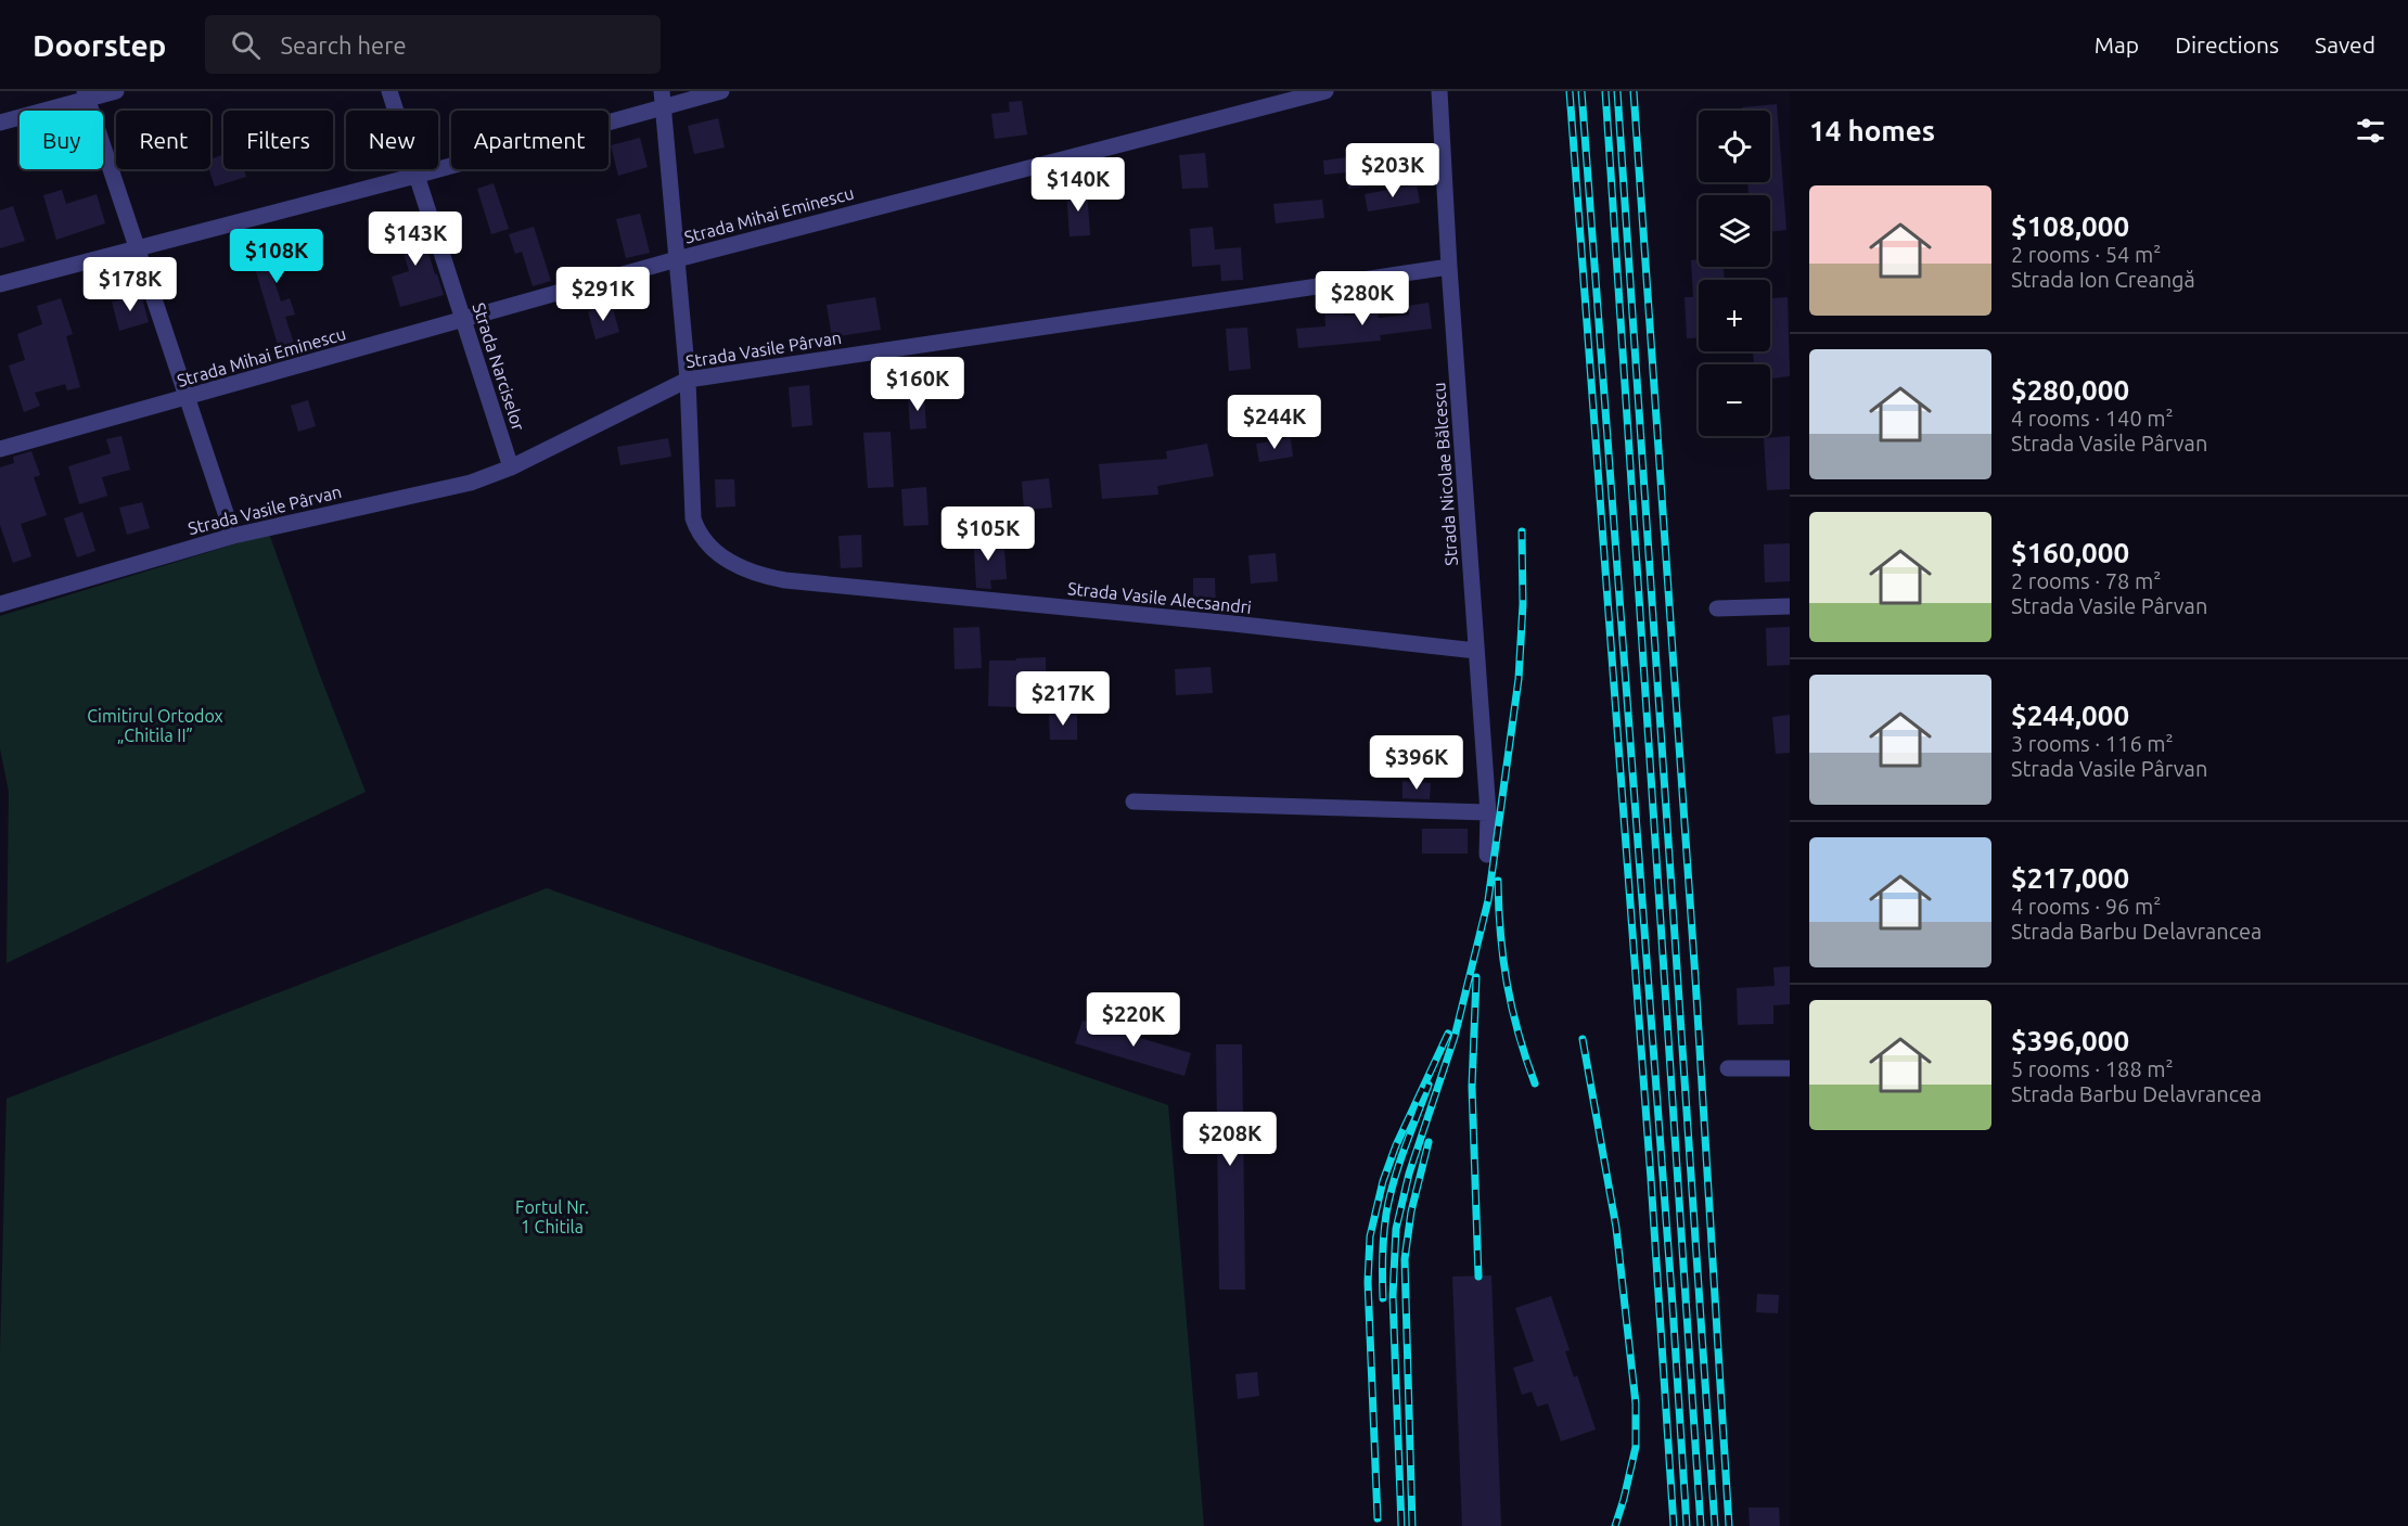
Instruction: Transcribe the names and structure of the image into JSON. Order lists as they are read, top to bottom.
{
  "streets": {
    "street": [
      "Strada Mihai Eminescu",
      "Strada Vasile Pârvan",
      "Strada Narciselor",
      "Strada Nicolae Bălcescu",
      "Strada Vasile Alecsandri"
    ]
  },
  "crossings": [
    ["Strada Mihai Eminescu", "Strada Narciselor"],
    ["Strada Mihai Eminescu", "Strada Vasile Alecsandri"],
    ["Strada Vasile Pârvan", "Strada Narciselor"],
    ["Strada Vasile Pârvan", "Strada Nicolae Bălcescu"],
    ["Strada Vasile Pârvan", "Strada Vasile Alecsandri"],
    ["Strada Nicolae Bălcescu", "Strada Vasile Alecsandri"]
  ],
  "parks": ["Cimitirul Ortodox „Chitila II”", "Fortul Nr. 1 Chitila"],
  "page": {
    "header": "Doorstep",
    "search": "Search here",
    "nav": ["Map", "Directions", "Saved"],
    "heading": "14 homes",
    "map_buttons": ["+", "−"],
    "chip": [
      "Buy",
      "Rent",
      "Filters",
      "New",
      "Apartment"
    ],
    "price": [
      "$203K",
      "$140K",
      "$143K",
      "$108K",
      "$178K",
      "$291K",
      "$280K",
      "$160K",
      "$244K",
      "$105K",
      "$217K",
      "$396K",
      "$220K",
      "$208K"
    ],
    "list": [
      {
        "name": "$108,000",
        "note": "2 rooms · 54 m² · Strada Ion Creangă"
      },
      {
        "name": "$280,000",
        "note": "4 rooms · 140 m² · Strada Vasile Pârvan"
      },
      {
        "name": "$160,000",
        "note": "2 rooms · 78 m² · Strada Vasile Pârvan"
      },
      {
        "name": "$244,000",
        "note": "3 rooms · 116 m² · Strada Vasile Pârvan"
      },
      {
        "name": "$217,000",
        "note": "4 rooms · 96 m² · Strada Barbu Delavrancea"
      },
      {
        "name": "$396,000",
        "note": "5 rooms · 188 m² · Strada Barbu Delavrancea"
      }
    ]
  }
}
